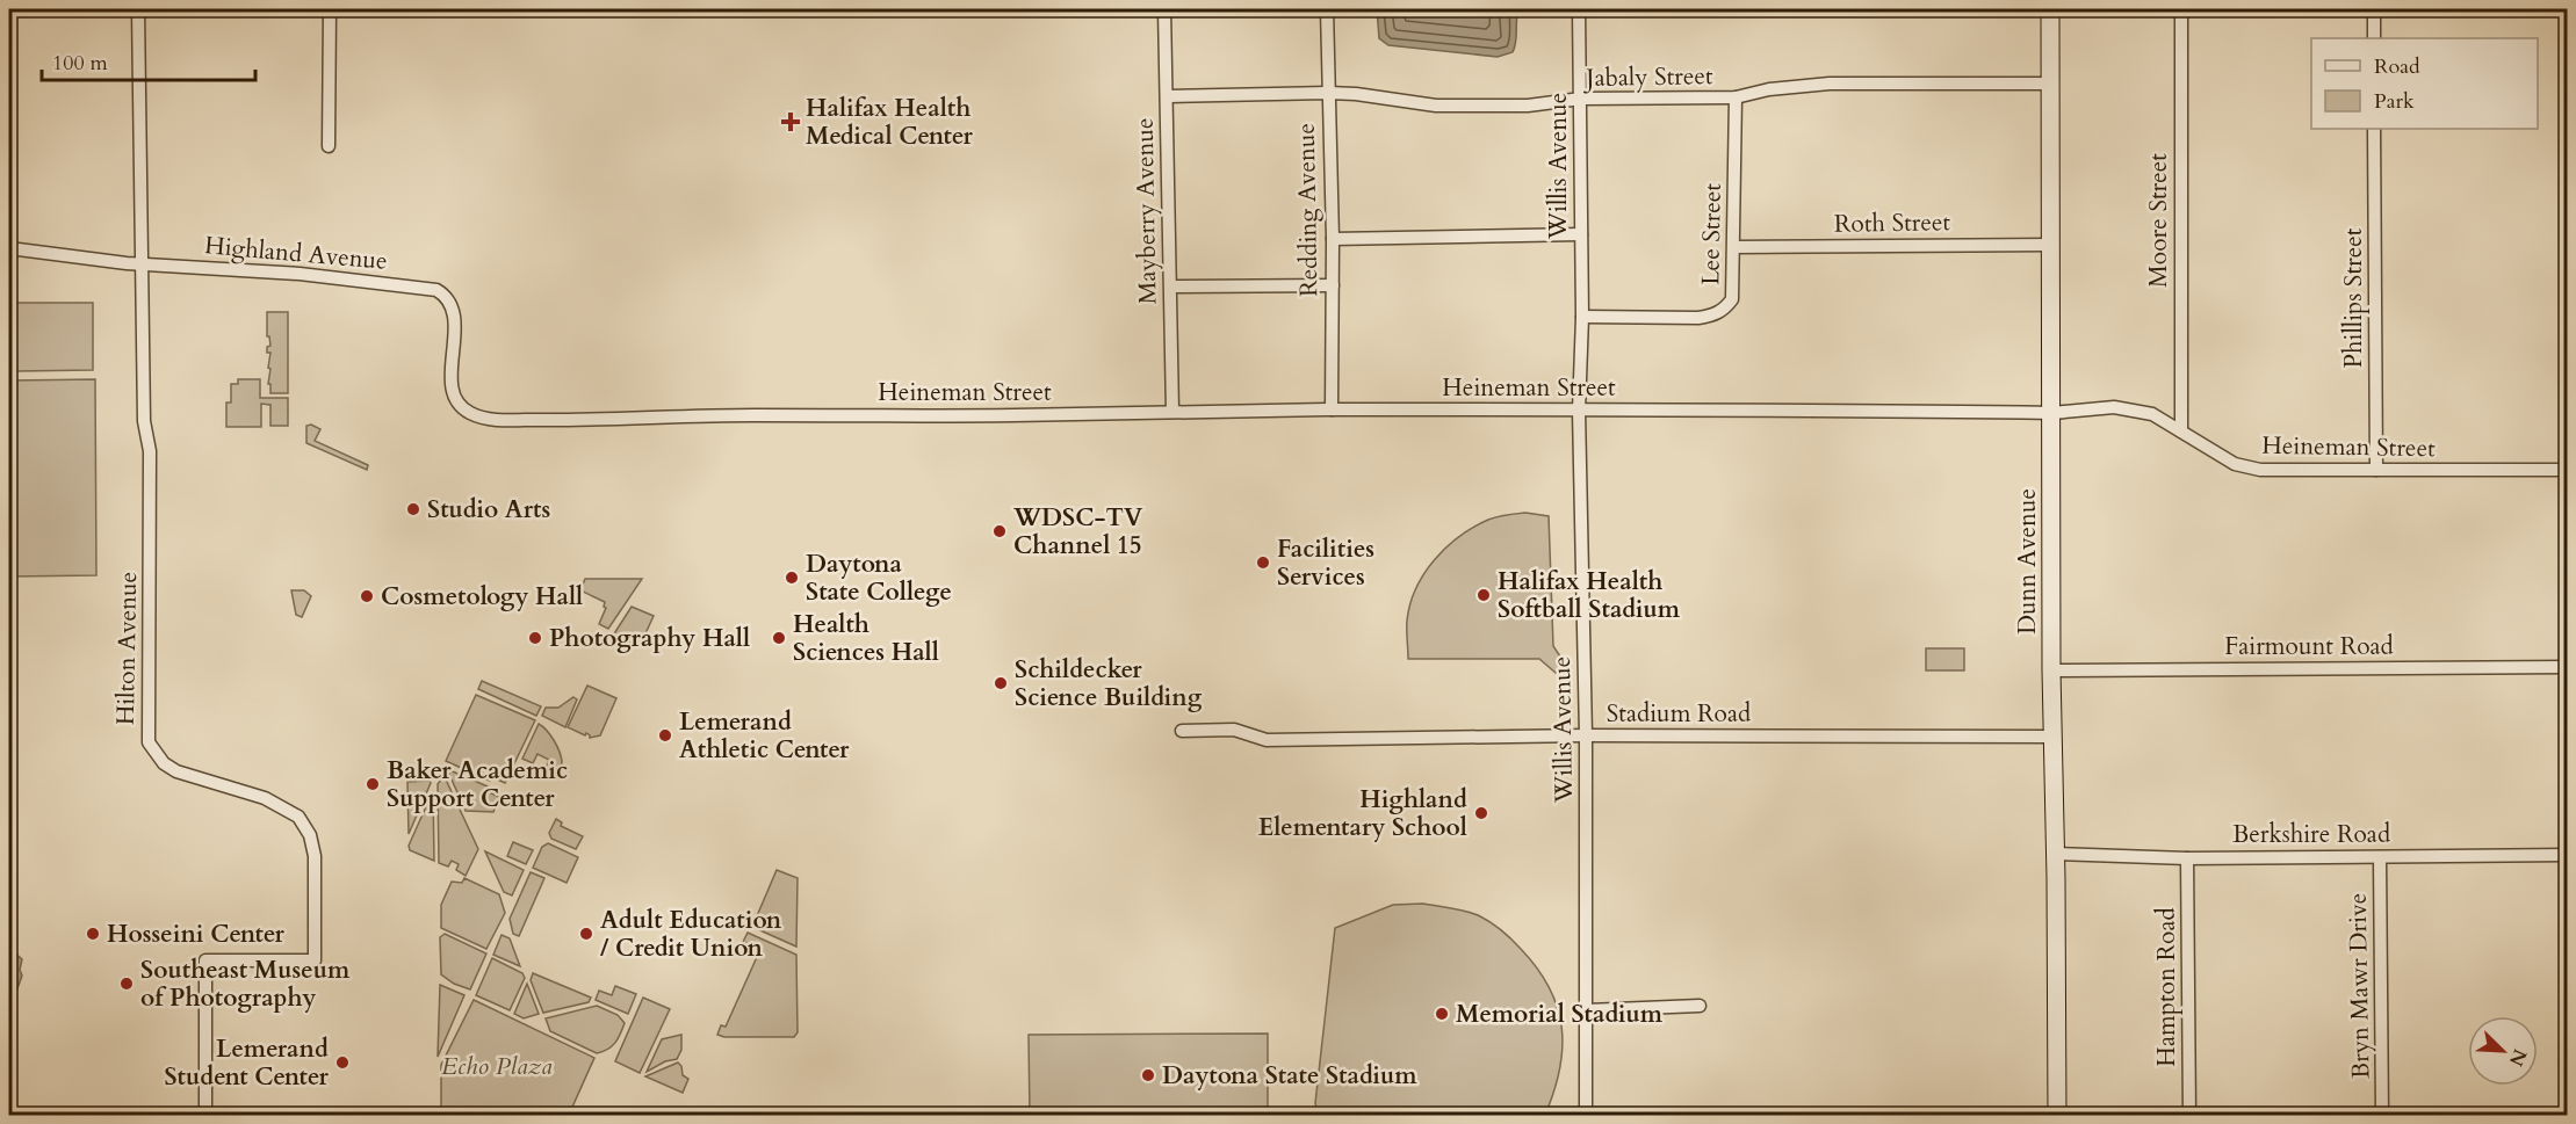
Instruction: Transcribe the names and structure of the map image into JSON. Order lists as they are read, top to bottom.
{
  "streets": {
    "main road": ["Dunn Avenue"],
    "street": [
      "Jabaly Street",
      "Willis Avenue",
      "Redding Avenue",
      "Mayberry Avenue",
      "Moore Street",
      "Roth Street",
      "Lee Street",
      "Highland Avenue",
      "Phillips Street",
      "Heineman Street",
      "Fairmount Road",
      "Hilton Avenue",
      "Stadium Road",
      "Berkshire Road",
      "Bryn Mawr Drive",
      "Hampton Road"
    ]
  },
  "crossings": [
    ["Jabaly Street", "Willis Avenue"],
    ["Jabaly Street", "Redding Avenue"],
    ["Jabaly Street", "Mayberry Avenue"],
    ["Jabaly Street", "Lee Street"],
    ["Jabaly Street", "Dunn Avenue"],
    ["Willis Avenue", "Lee Street"],
    ["Willis Avenue", "Heineman Street"],
    ["Willis Avenue", "Stadium Road"],
    ["Redding Avenue", "Heineman Street"],
    ["Mayberry Avenue", "Heineman Street"],
    ["Moore Street", "Heineman Street"],
    ["Roth Street", "Lee Street"],
    ["Roth Street", "Dunn Avenue"],
    ["Highland Avenue", "Heineman Street"],
    ["Highland Avenue", "Hilton Avenue"],
    ["Phillips Street", "Heineman Street"],
    ["Heineman Street", "Dunn Avenue"],
    ["Dunn Avenue", "Fairmount Road"],
    ["Dunn Avenue", "Stadium Road"],
    ["Dunn Avenue", "Berkshire Road"],
    ["Berkshire Road", "Bryn Mawr Drive"],
    ["Berkshire Road", "Hampton Road"]
  ],
  "parks": ["Echo Plaza"],
  "places": {
    "health": ["Halifax Health Medical Center"],
    "other": [
      "Studio Arts",
      "WDSC-TV Channel 15",
      "Facilities Services",
      "Daytona State College",
      "Halifax Health Softball Stadium",
      "Cosmetology Hall",
      "Photography Hall",
      "Health Sciences Hall",
      "Schildecker Science Building",
      "Lemerand Athletic Center",
      "Baker Academic Support Center",
      "Highland Elementary School",
      "Hosseini Center",
      "Adult Education / Credit Union",
      "Southeast Museum of Photography",
      "Memorial Stadium",
      "Lemerand Student Center",
      "Daytona State Stadium"
    ]
  },
  "legend": ["Road", "Park"],
  "scale_bar": "100 m",
  "north": "bottom right"
}
